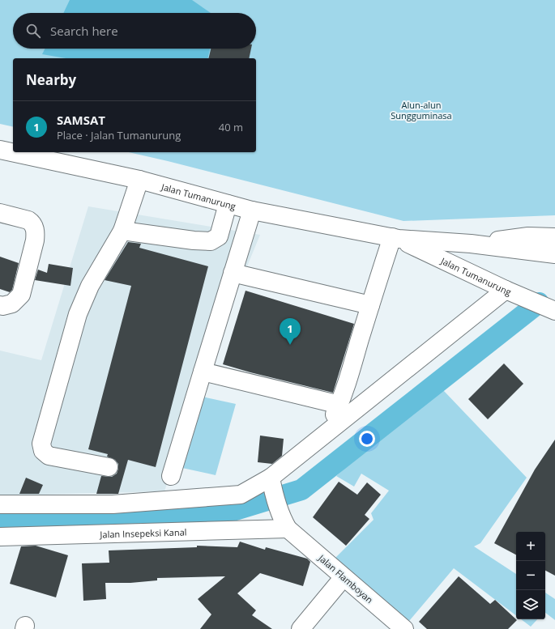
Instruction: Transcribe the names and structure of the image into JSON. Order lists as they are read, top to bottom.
{
  "streets": {
    "street": ["Jalan Tumanurung", "Jalan Insepeksi Kanal", "Jalan Flamboyan"]
  },
  "crossings": [
    ["Jalan Insepeksi Kanal", "Jalan Flamboyan"]
  ],
  "parks": ["Alun-alun Sungguminasa"],
  "page": {
    "search": "Search here",
    "heading": "Nearby",
    "list": [
      {
        "mark": "1",
        "name": "SAMSAT",
        "note": "Place · Jalan Tumanurung",
        "value": "40 m"
      }
    ],
    "pins": "1",
    "map_buttons": ["+", "−"]
  }
}
